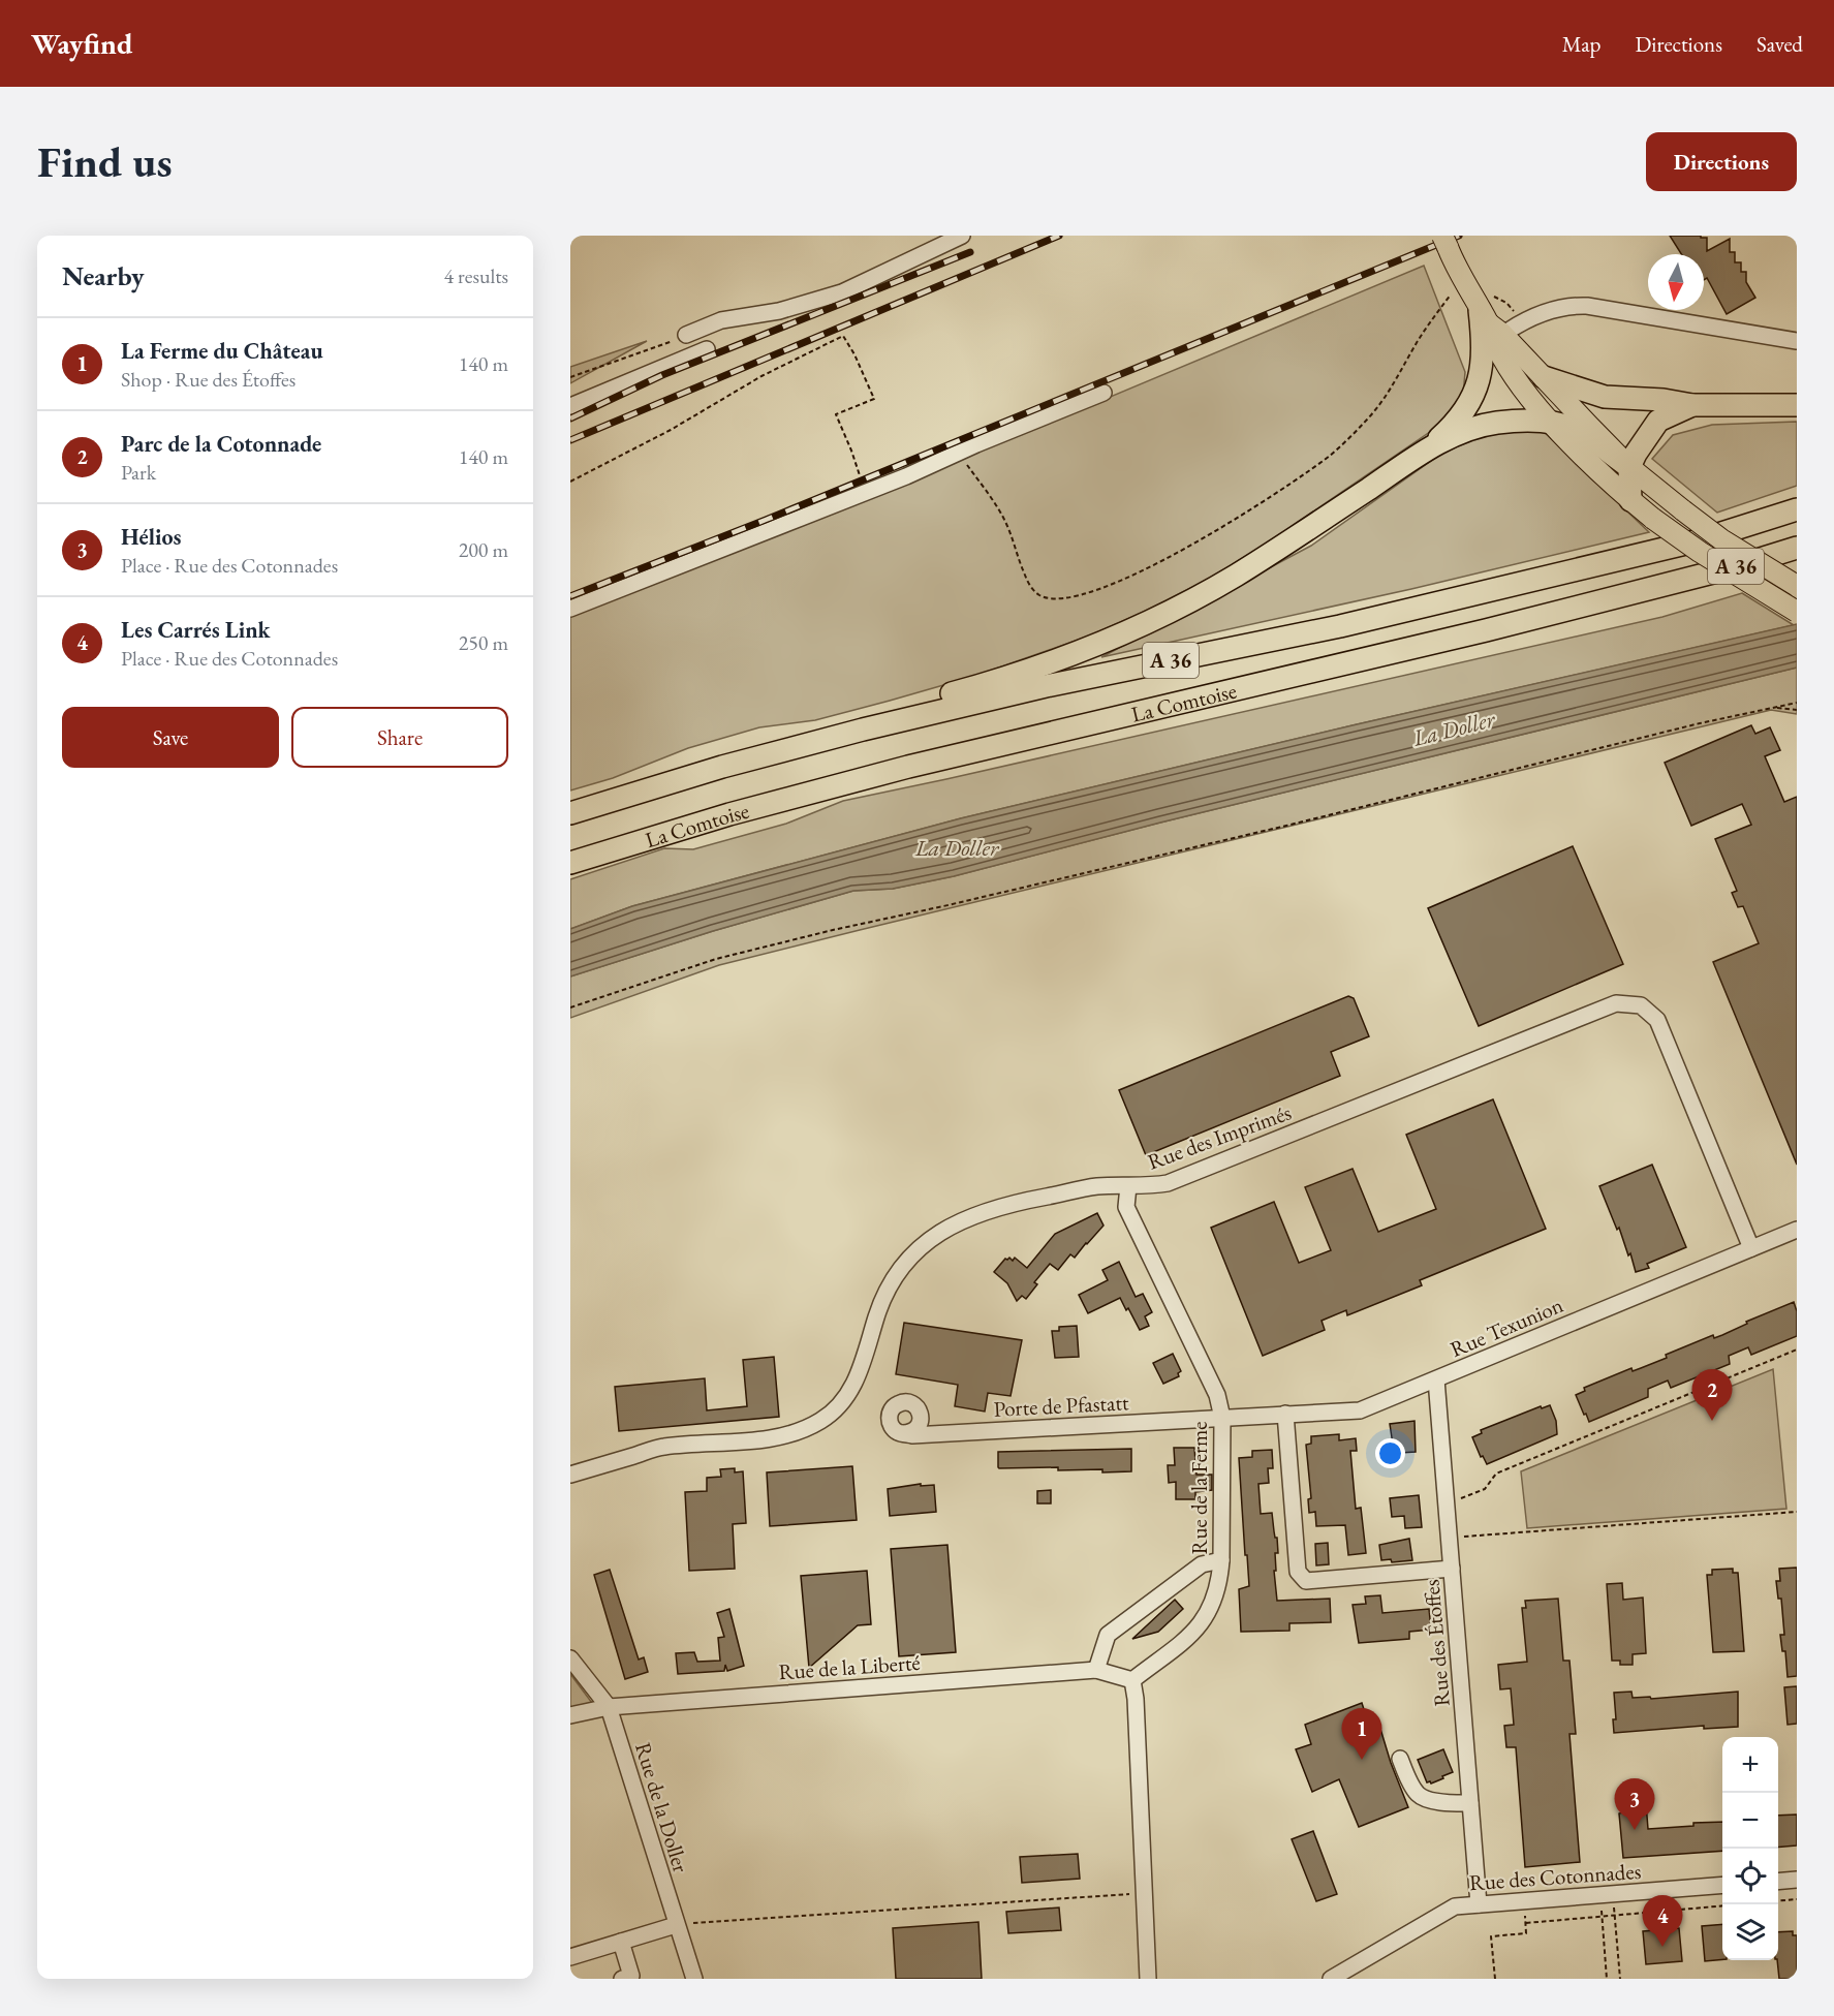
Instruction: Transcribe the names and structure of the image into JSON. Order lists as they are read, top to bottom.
{
  "streets": {
    "highway": ["A 36", "La Comtoise"],
    "street": [
      "Rue des Imprimés",
      "Rue Texunion",
      "Porte de Pfastatt",
      "Rue de la Ferme",
      "Rue des Étoffes",
      "Rue de la Liberté",
      "Rue de la Doller",
      "Rue des Cotonnades"
    ]
  },
  "crossings": [
    ["Rue des Imprimés", "Rue Texunion"],
    ["Rue des Imprimés", "Rue de la Ferme"],
    ["Rue Texunion", "Porte de Pfastatt"],
    ["Rue Texunion", "Rue de la Ferme"],
    ["Rue Texunion", "Rue des Étoffes"],
    ["Porte de Pfastatt", "Rue de la Ferme"],
    ["Rue de la Ferme", "Rue de la Liberté"],
    ["Rue des Étoffes", "Rue des Cotonnades"],
    ["Rue de la Liberté", "Rue de la Doller"]
  ],
  "water": ["La Doller"],
  "north": "bottom",
  "page": {
    "header": "Wayfind",
    "nav": ["Map", "Directions", "Saved"],
    "buttons": [
      "Directions",
      ["Save", "Share"]
    ],
    "title": "Find us",
    "heading": ["Nearby", "4 results"],
    "list": [
      {
        "mark": "1",
        "name": "La Ferme du Château",
        "note": "Shop · Rue des Étoffes",
        "value": "140 m"
      },
      {
        "mark": "2",
        "name": "Parc de la Cotonnade",
        "note": "Park",
        "value": "140 m"
      },
      {
        "mark": "3",
        "name": "Hélios",
        "note": "Place · Rue des Cotonnades",
        "value": "200 m"
      },
      {
        "mark": "4",
        "name": "Les Carrés Link",
        "note": "Place · Rue des Cotonnades",
        "value": "250 m"
      }
    ],
    "pins": [
      "2",
      "1",
      "3",
      "4"
    ],
    "map_buttons": ["+", "−"]
  }
}
